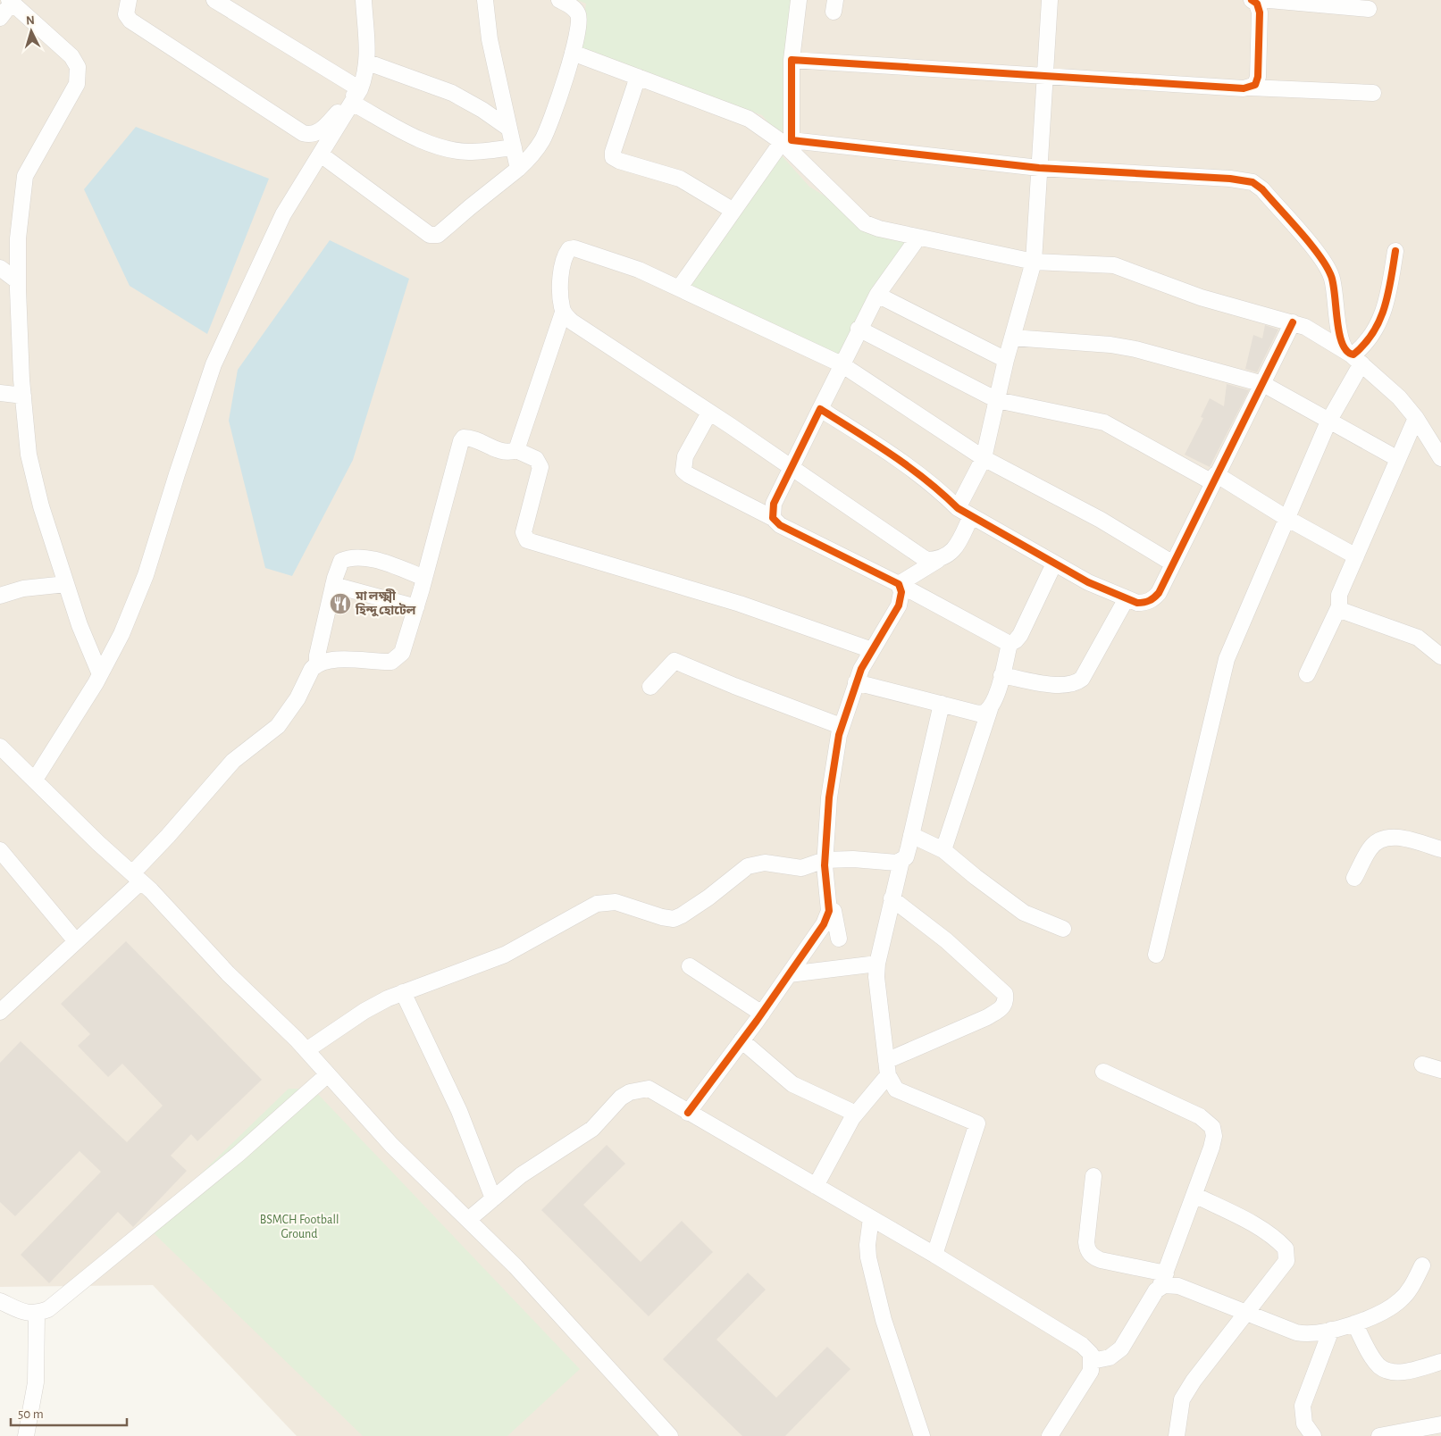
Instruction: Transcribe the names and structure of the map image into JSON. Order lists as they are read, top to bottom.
{
  "parks": ["BSMCH Football Ground"],
  "places": {
    "restaurant": ["মা লক্ষ্মী হিন্দু হোটেল"]
  },
  "scale_bar": "50 m",
  "north": "top"
}
